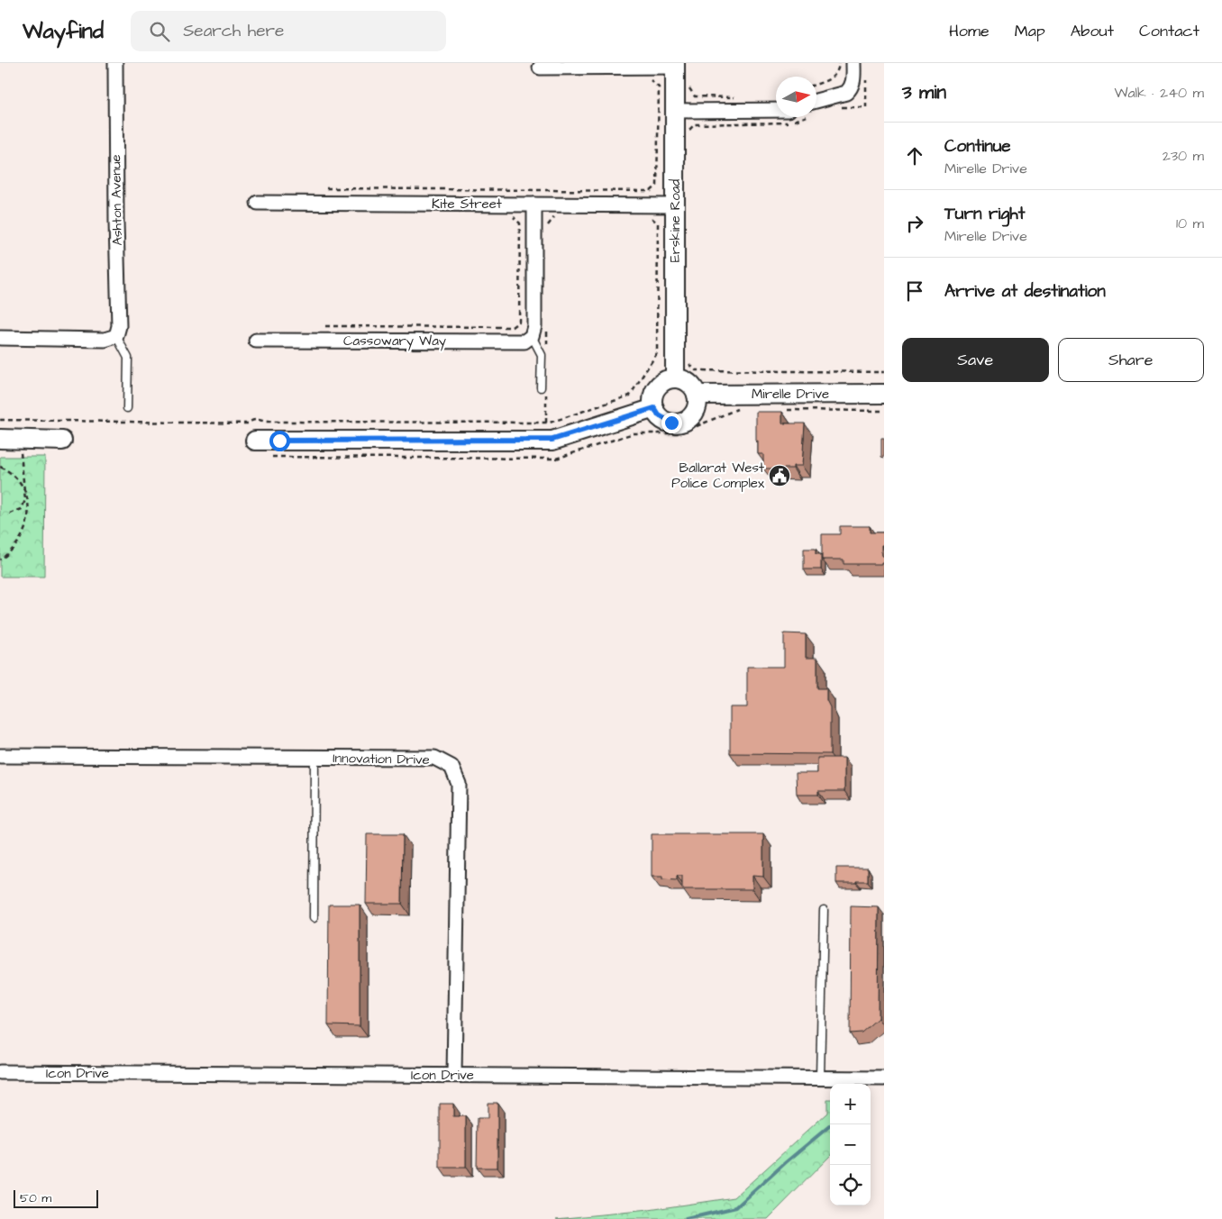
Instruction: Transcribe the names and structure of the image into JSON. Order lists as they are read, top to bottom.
{
  "streets": {
    "street": [
      "Ashton Avenue",
      "Kite Street",
      "Erskine Road",
      "Cassowary Way",
      "Mirelle Drive",
      "Innovation Drive",
      "Icon Drive"
    ]
  },
  "crossings": [
    ["Kite Street", "Erskine Road"],
    ["Erskine Road", "Mirelle Drive"],
    ["Innovation Drive", "Icon Drive"]
  ],
  "places": {
    "public building": ["Ballarat West Police Complex"]
  },
  "scale_bar": "50 m",
  "north": "right",
  "page": {
    "header": "Wayfind",
    "search": "Search here",
    "nav": [
      "Home",
      "Map",
      "About",
      "Contact"
    ],
    "heading": ["3 min", "Walk · 240 m"],
    "list": [
      ["Continue", "Mirelle Drive", "230 m"],
      ["Turn right", "Mirelle Drive", "10 m"],
      "Arrive at destination"
    ],
    "buttons": ["Save", "Share"],
    "map_buttons": ["+", "−"],
    "scale": "50 m"
  }
}
